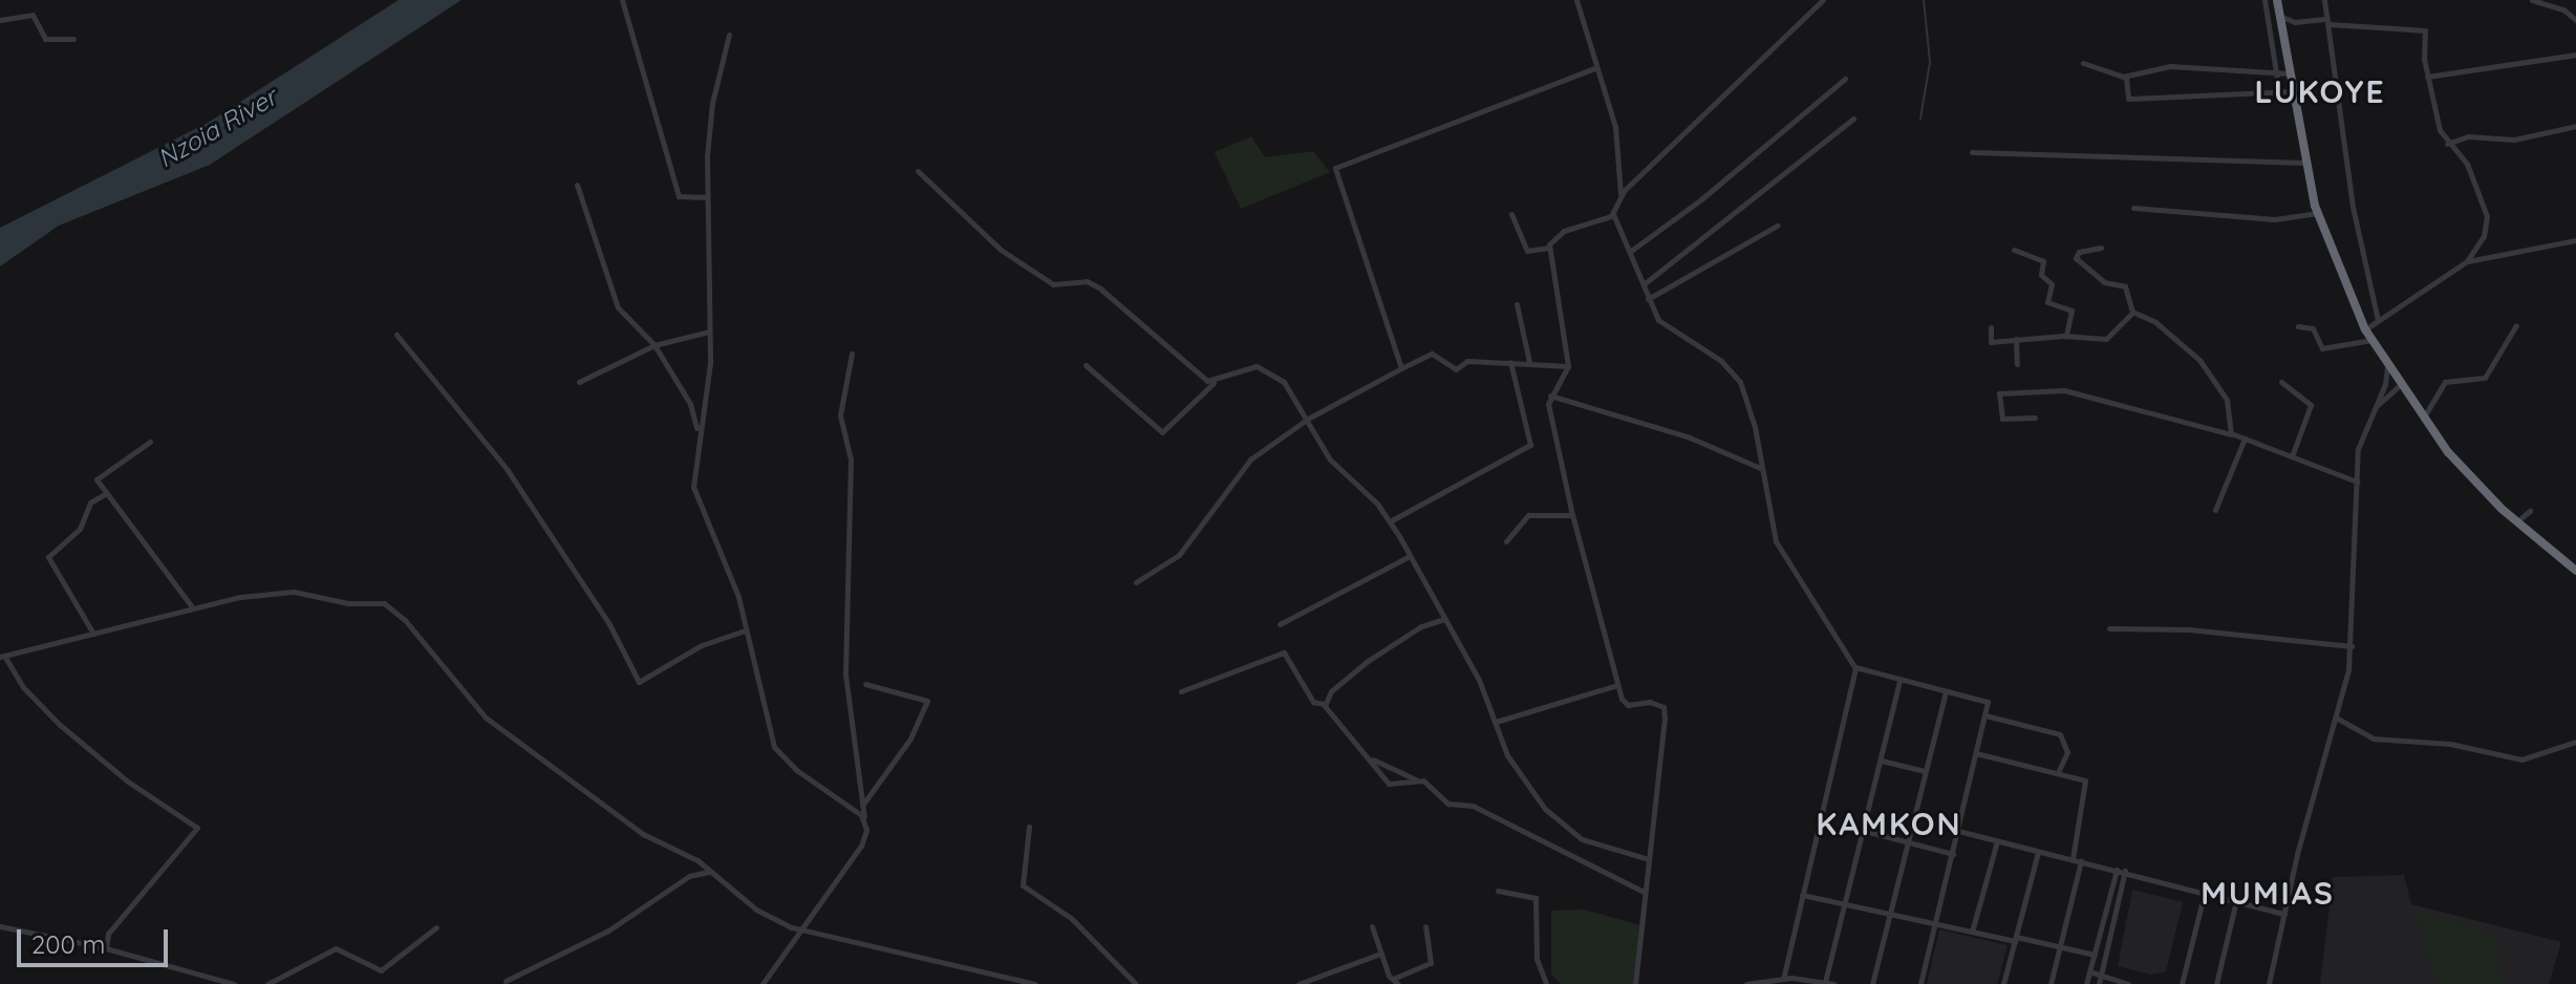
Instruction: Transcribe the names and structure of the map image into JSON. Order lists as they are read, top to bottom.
{
  "districts": ["LUKOYE", "KAMKON", "MUMIAS"],
  "water": ["Nzoia River"],
  "scale_bar": "200 m"
}
